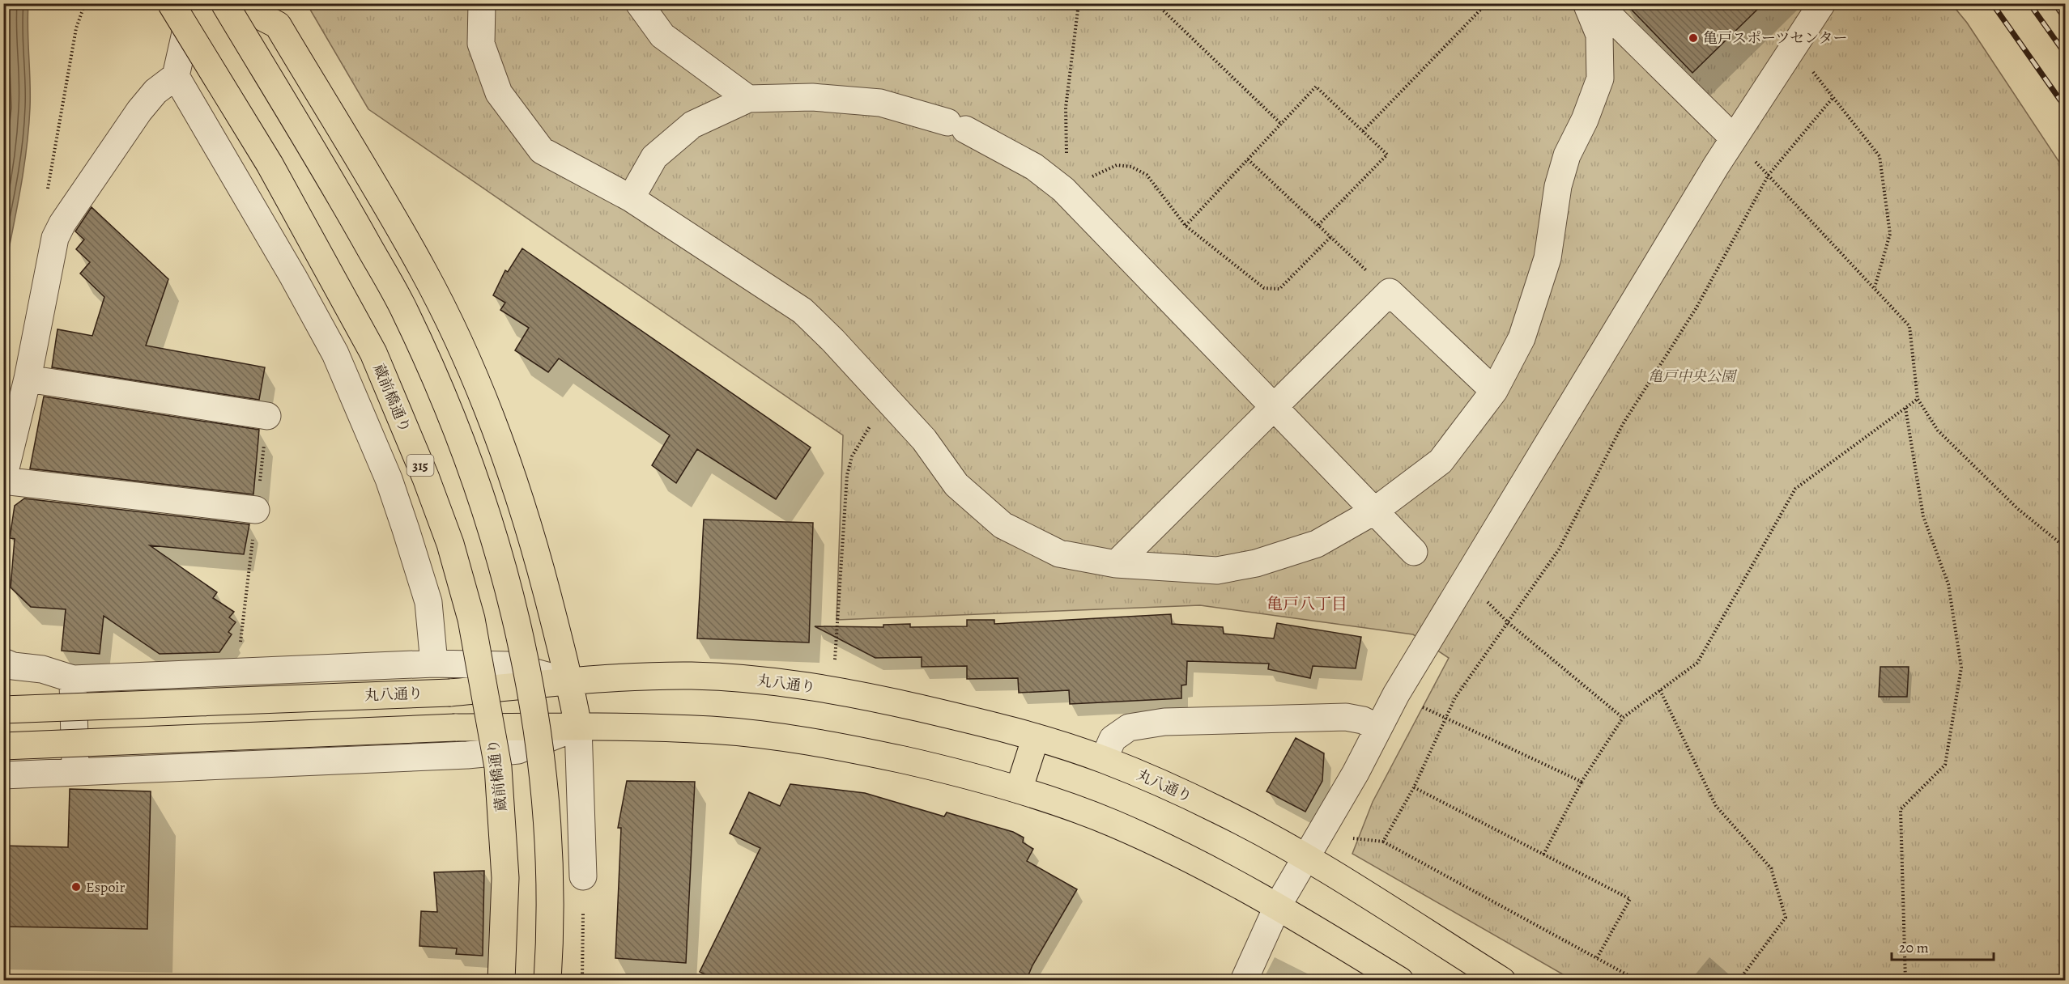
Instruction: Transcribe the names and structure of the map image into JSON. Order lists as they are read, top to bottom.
{
  "streets": {
    "main road": ["蔵前橋通り", "315", "丸八通り"]
  },
  "districts": ["亀戸八丁目"],
  "parks": ["亀戸中央公園"],
  "places": ["亀戸スポーツセンター", "Espoir"],
  "scale_bar": "20 m"
}
